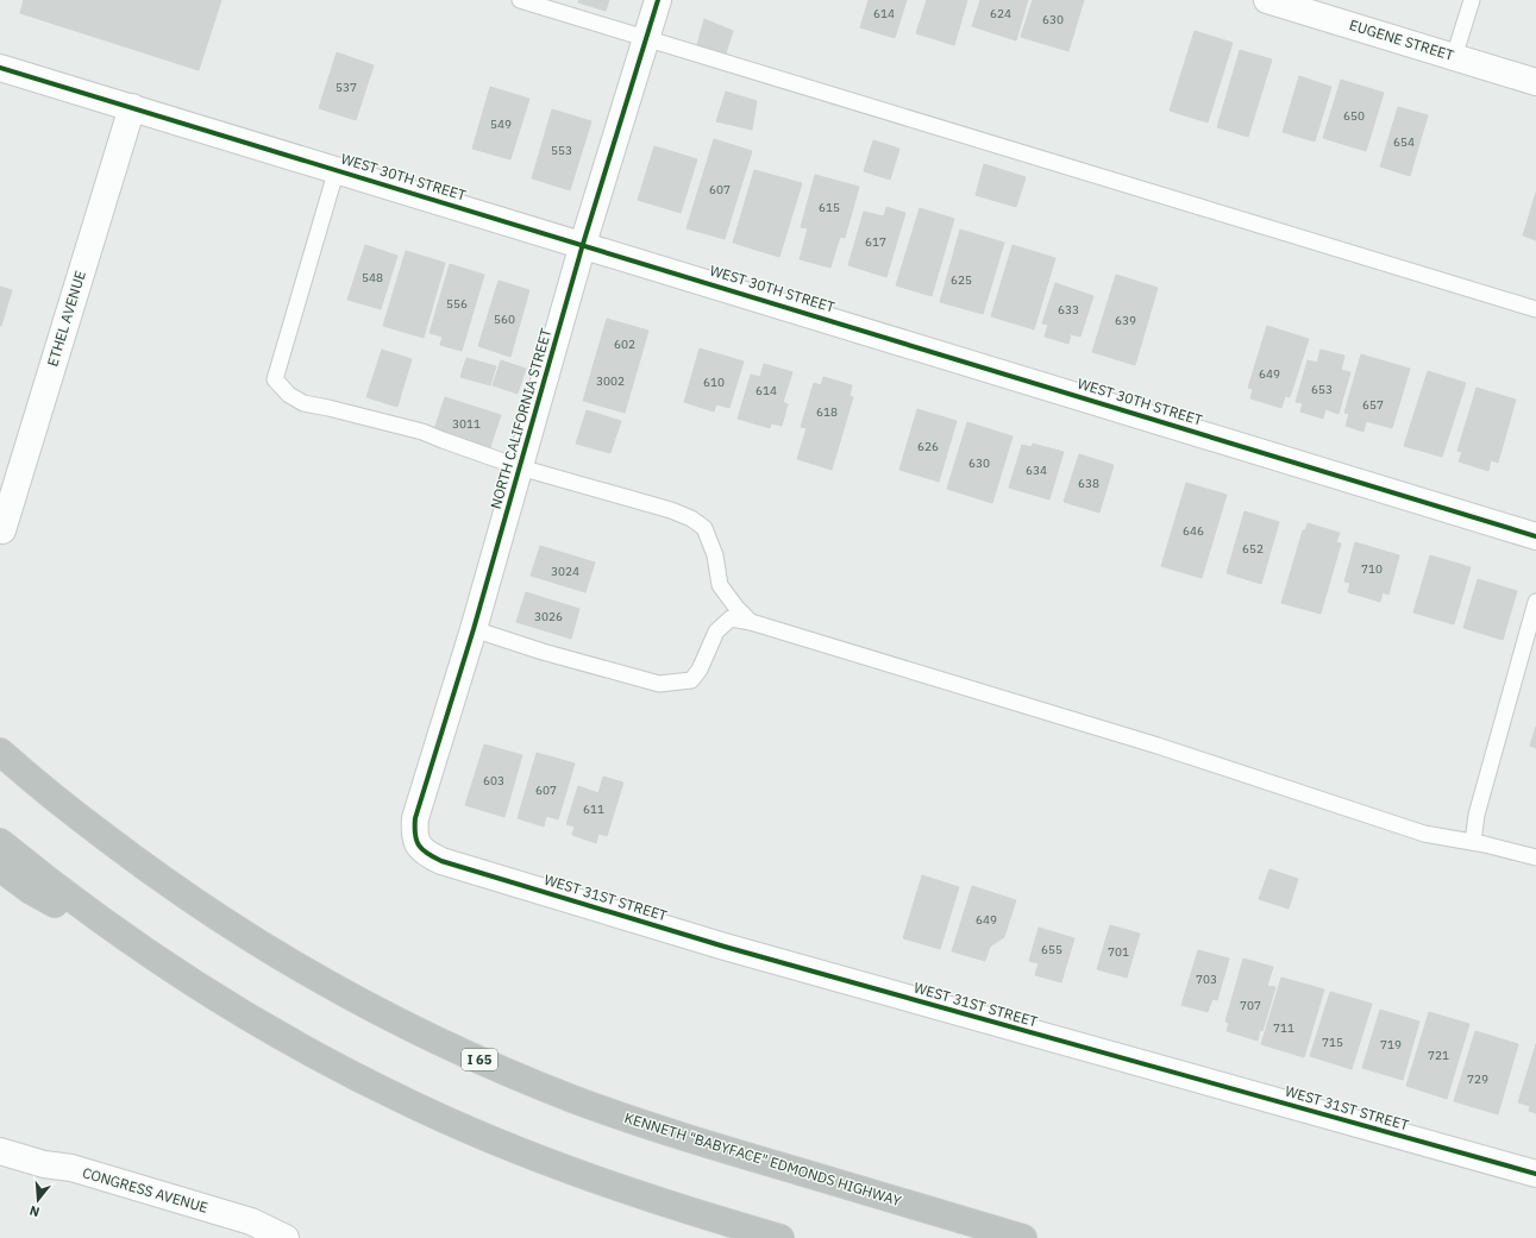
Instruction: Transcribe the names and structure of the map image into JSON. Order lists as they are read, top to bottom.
{
  "streets": {
    "highway": ["I 65", "KENNETH \"BABYFACE\" EDMONDS HIGHWAY"],
    "street": [
      "EUGENE STREET",
      "WEST 30TH STREET",
      "ETHEL AVENUE",
      "NORTH CALIFORNIA STREET",
      "WEST 31ST STREET",
      "CONGRESS AVENUE"
    ]
  },
  "crossings": [
    ["WEST 30TH STREET", "ETHEL AVENUE"],
    ["WEST 30TH STREET", "NORTH CALIFORNIA STREET"],
    ["NORTH CALIFORNIA STREET", "WEST 31ST STREET"]
  ],
  "house_numbers": [
    "614",
    "624",
    "630",
    "537",
    "650",
    "549",
    "654",
    "553",
    "607",
    "615",
    "617",
    "548",
    "625",
    "556",
    "633",
    "560",
    "639",
    "602",
    "649",
    "3002",
    "610",
    "653",
    "614",
    "657",
    "618",
    "3011",
    "626",
    "630",
    "634",
    "638",
    "646",
    "652",
    "710",
    "3024",
    "3026",
    "603",
    "607",
    "611",
    "649",
    "655",
    "701",
    "703",
    "707",
    "711",
    "715",
    "719",
    "721",
    "729"
  ],
  "north": "bottom"
}
